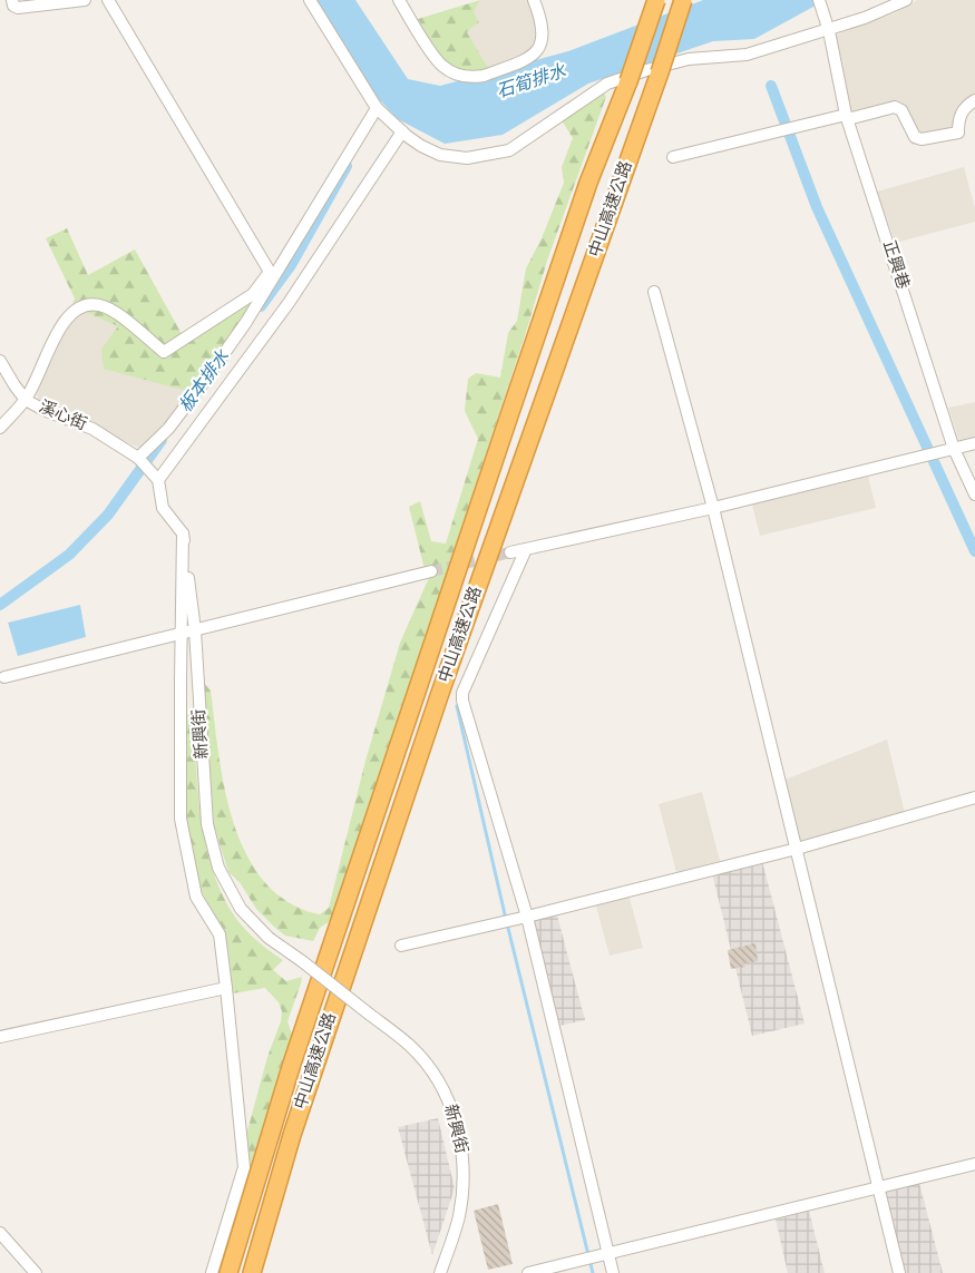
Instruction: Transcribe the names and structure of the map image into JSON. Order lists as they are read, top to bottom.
{
  "streets": {
    "highway": ["中山高速公路"],
    "street": ["正興巷", "溪心街", "新興街"]
  },
  "water": ["石筍排水", "板本排水"]
}
